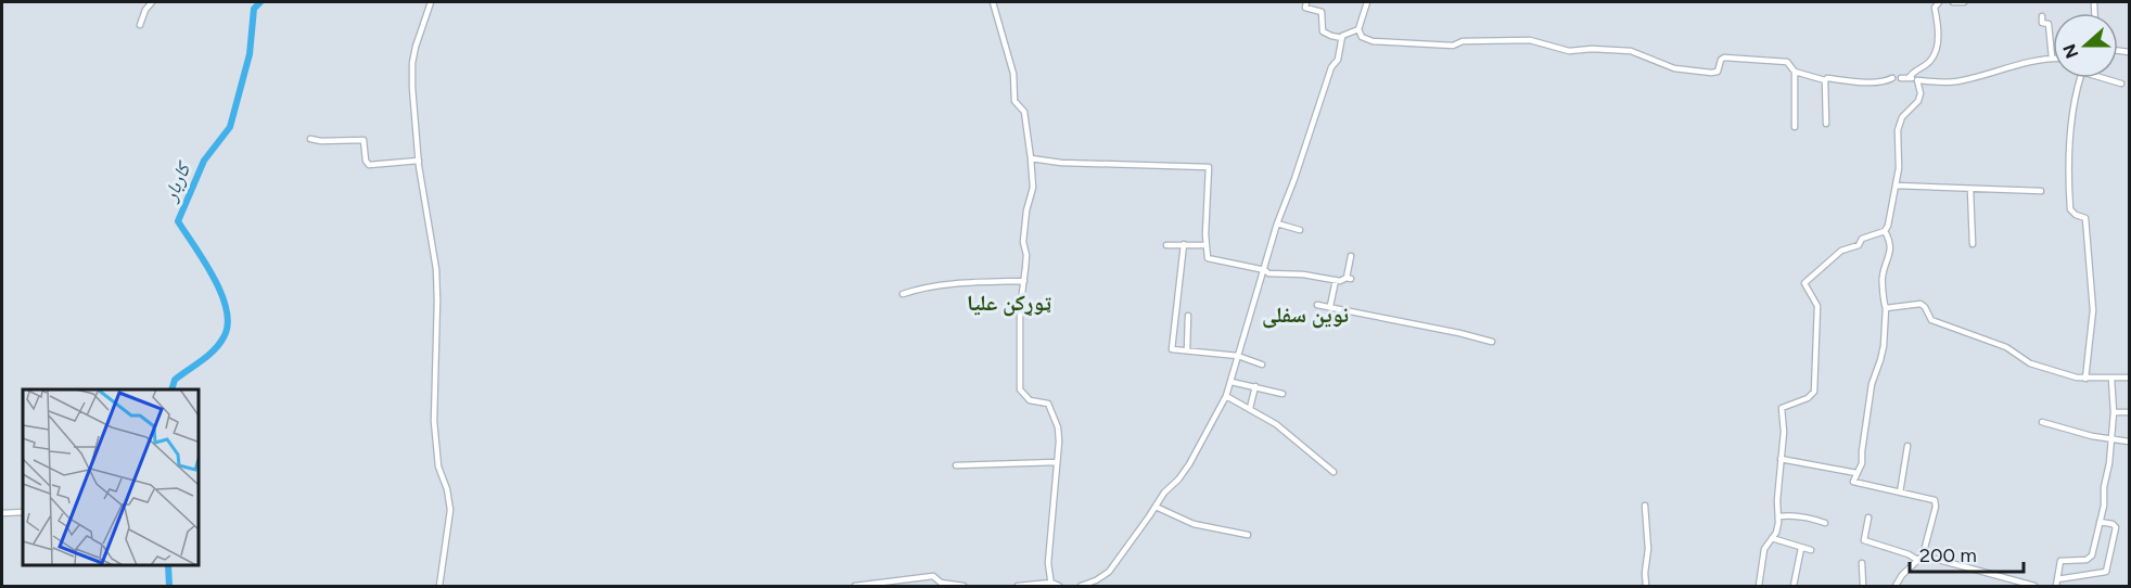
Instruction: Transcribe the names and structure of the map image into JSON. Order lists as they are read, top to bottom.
{
  "districts": ["ټوړکن علیا", "نوین سفلى"],
  "water": ["کاربار"],
  "scale_bar": "200 m",
  "north": "left"
}
